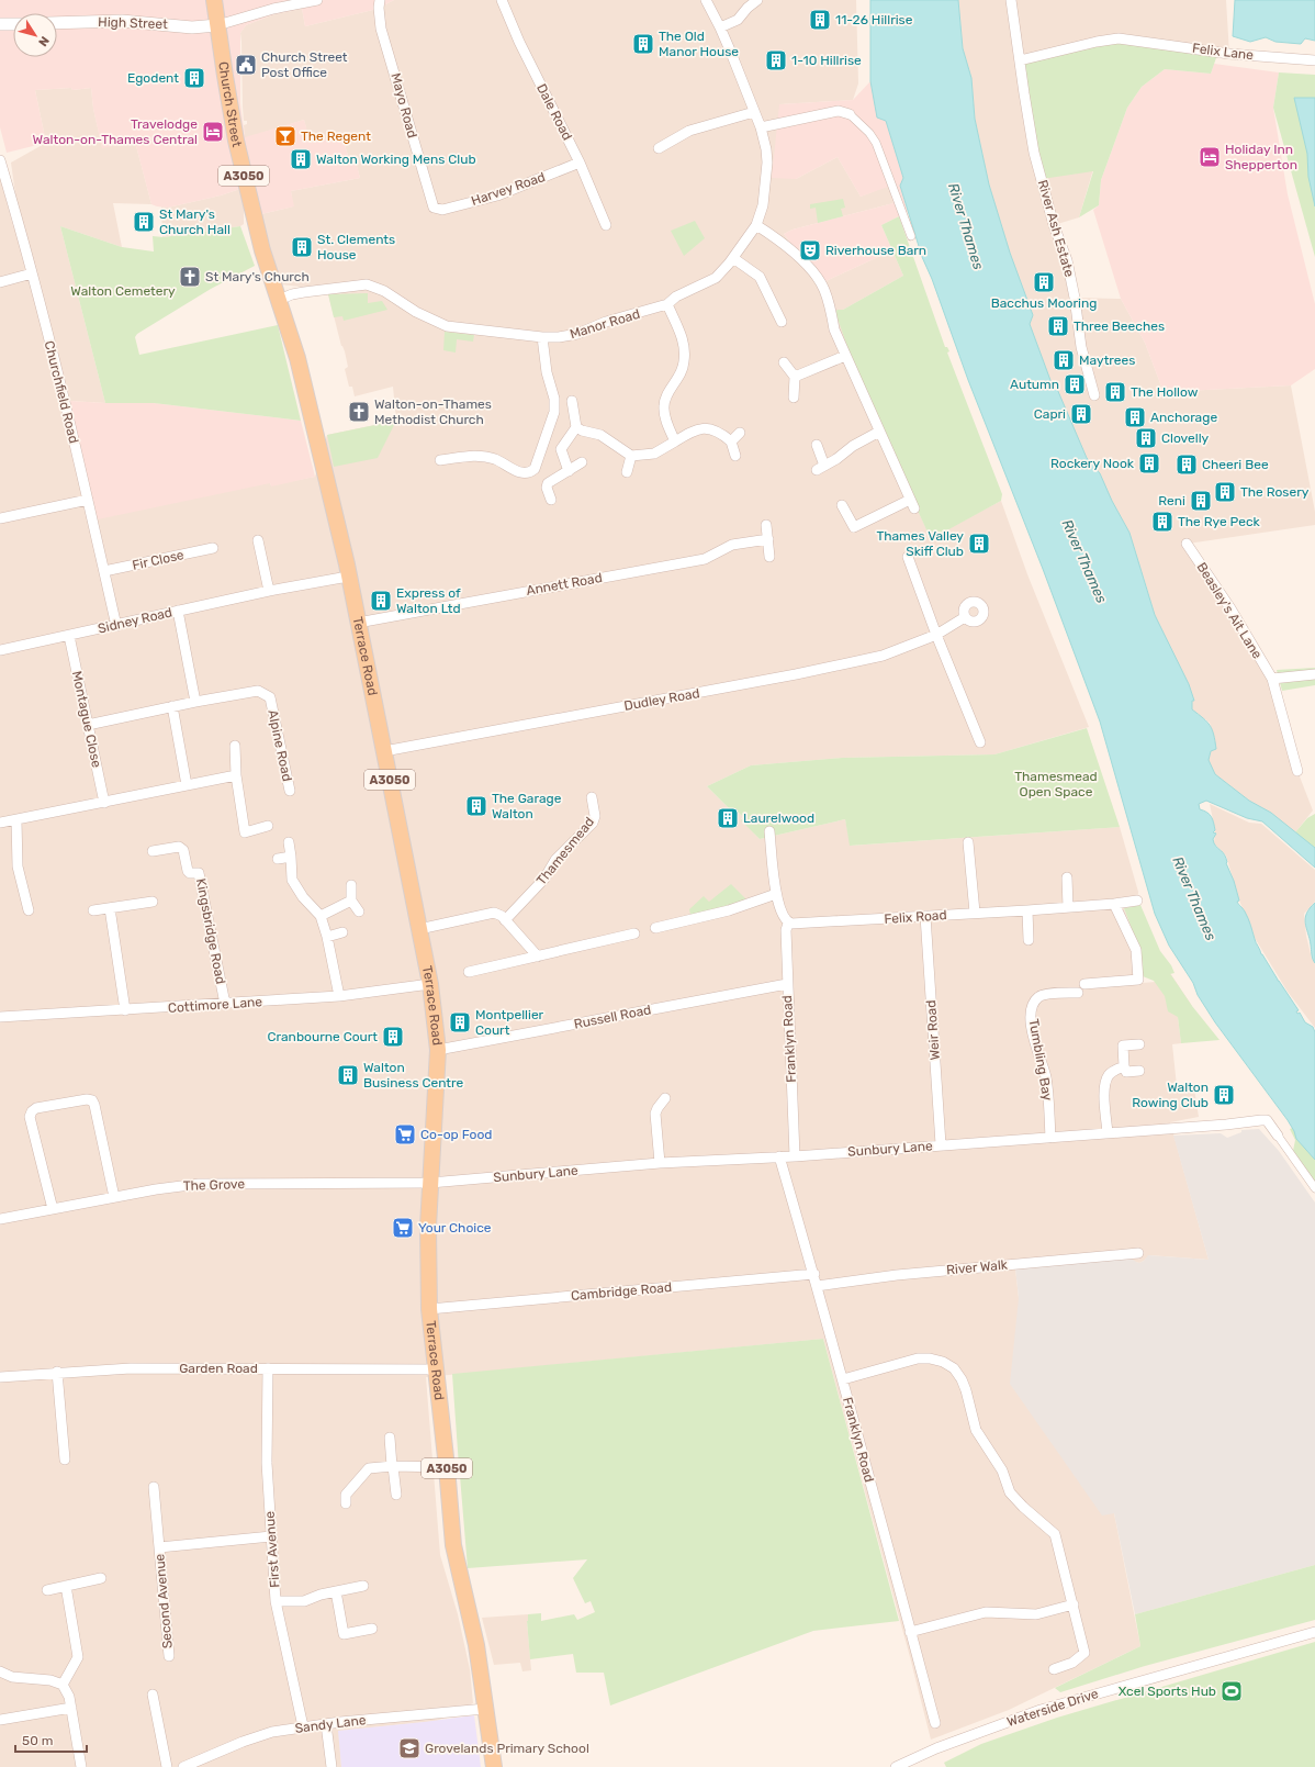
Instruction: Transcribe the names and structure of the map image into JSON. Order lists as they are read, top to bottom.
{
  "streets": {
    "main road": ["Church Street", "A3050", "Terrace Road"],
    "street": [
      "High Street",
      "Felix Lane",
      "Mayo Road",
      "Dale Road",
      "Harvey Road",
      "River Ash Estate",
      "Manor Road",
      "Churchfield Road",
      "Fir Close",
      "Annett Road",
      "Beasley's Ait Lane",
      "Sidney Road",
      "Dudley Road",
      "Montague Close",
      "Alpine Road",
      "Thamesmead",
      "Felix Road",
      "Kingsbridge Road",
      "Cottimore Lane",
      "Russell Road",
      "Weir Road",
      "Franklyn Road",
      "Tumbling Bay",
      "Sunbury Lane",
      "The Grove",
      "River Walk",
      "Cambridge Road",
      "Garden Road",
      "First Avenue",
      "Second Avenue",
      "Waterside Drive",
      "Sandy Lane"
    ]
  },
  "crossings": [
    ["High Street", "Church Street"],
    ["High Street", "A3050"],
    ["Felix Lane", "River Ash Estate"],
    ["Church Street", "A3050"],
    ["Church Street", "Manor Road"],
    ["Church Street", "Terrace Road"],
    ["Mayo Road", "Harvey Road"],
    ["Dale Road", "Harvey Road"],
    ["Churchfield Road", "Fir Close"],
    ["Churchfield Road", "Sidney Road"],
    ["Annett Road", "Terrace Road"],
    ["Sidney Road", "Terrace Road"],
    ["Sidney Road", "Montague Close"],
    ["Terrace Road", "Dudley Road"],
    ["Terrace Road", "Cottimore Lane"],
    ["Terrace Road", "Russell Road"],
    ["Terrace Road", "Sunbury Lane"],
    ["Terrace Road", "The Grove"],
    ["Terrace Road", "Cambridge Road"],
    ["Terrace Road", "Garden Road"],
    ["Terrace Road", "Sandy Lane"],
    ["Montague Close", "Alpine Road"],
    ["Felix Road", "Weir Road"],
    ["Felix Road", "Franklyn Road"],
    ["Kingsbridge Road", "Cottimore Lane"],
    ["Russell Road", "Franklyn Road"],
    ["Weir Road", "Sunbury Lane"],
    ["Franklyn Road", "Sunbury Lane"],
    ["Franklyn Road", "River Walk"],
    ["Franklyn Road", "Cambridge Road"],
    ["Tumbling Bay", "Sunbury Lane"],
    ["Sunbury Lane", "The Grove"],
    ["Garden Road", "First Avenue"],
    ["First Avenue", "Second Avenue"],
    ["First Avenue", "Sandy Lane"]
  ],
  "water": ["River Thames"],
  "parks": ["Walton Cemetery", "Thamesmead Open Space"],
  "places": {
    "building": [
      "11-26 Hillrise",
      "The Old Manor House",
      "1-10 Hillrise",
      "Egodent",
      "Walton Working Mens Club",
      "St Mary's Church Hall",
      "St. Clements House",
      "Bacchus Mooring",
      "Three Beeches",
      "Maytrees",
      "Autumn",
      "The Hollow",
      "Capri",
      "Anchorage",
      "Clovelly",
      "Rockery Nook",
      "Cheeri Bee",
      "The Rosery",
      "Reni",
      "The Rye Peck",
      "Thames Valley Skiff Club",
      "Express of Walton Ltd",
      "The Garage Walton",
      "Laurelwood",
      "Montpellier Court",
      "Cranbourne Court",
      "Walton Business Centre",
      "Walton Rowing Club"
    ],
    "public building": ["Church Street Post Office"],
    "hotel": ["Travelodge Walton-on-Thames Central", "Holiday Inn Shepperton"],
    "bar": ["The Regent"],
    "theatre": ["Riverhouse Barn"],
    "church": ["St Mary's Church", "Walton-on-Thames Methodist Church"],
    "supermarket": ["Co-op Food", "Your Choice"],
    "sports": ["Xcel Sports Hub"],
    "school or university": ["Grovelands Primary School"]
  },
  "scale_bar": "50 m",
  "north": "bottom right"
}
